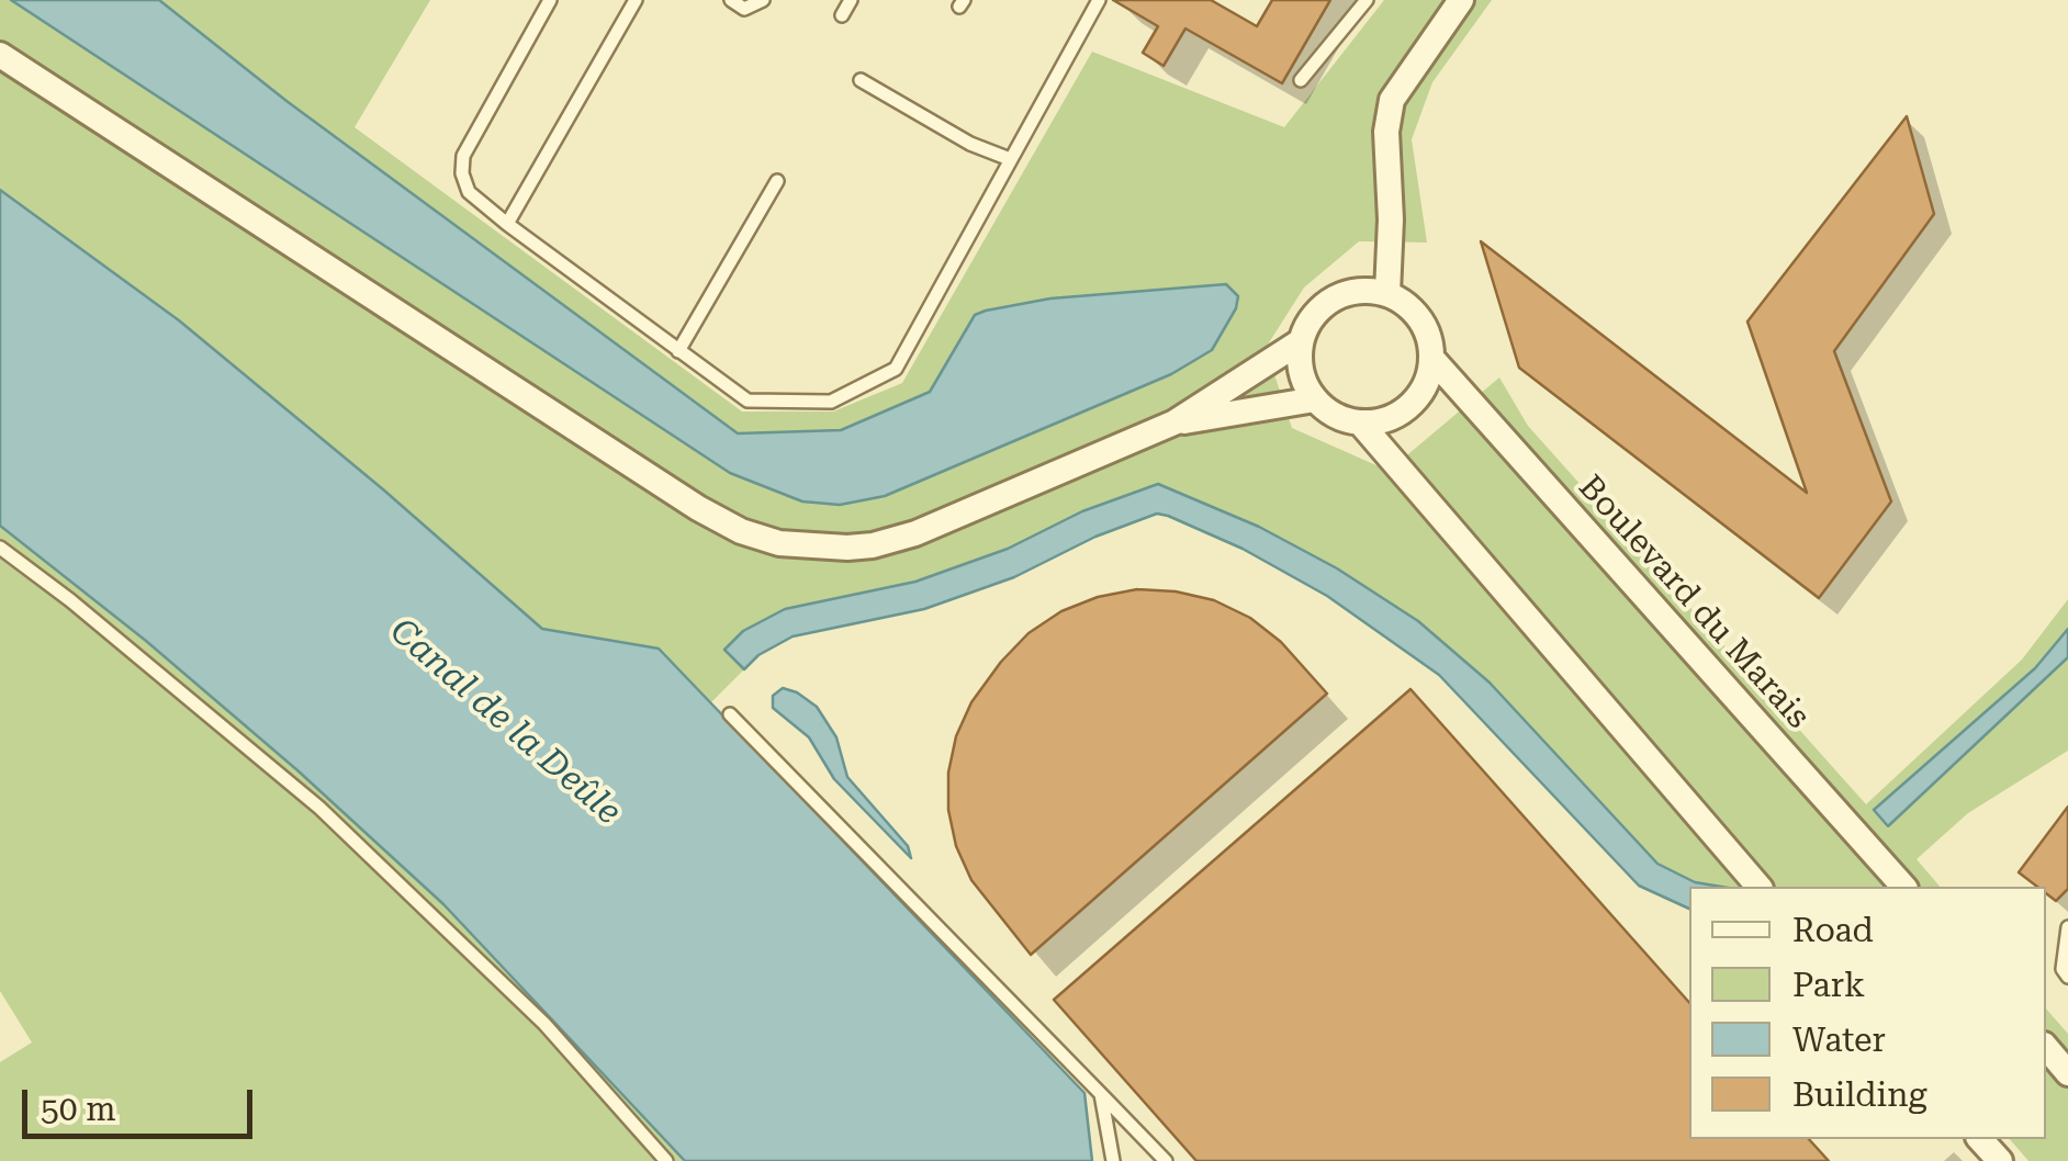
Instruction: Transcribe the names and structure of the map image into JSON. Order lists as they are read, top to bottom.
{
  "streets": {
    "street": ["Boulevard du Marais"]
  },
  "water": ["Canal de la Deûle"],
  "legend": [
    "Road",
    "Park",
    "Water",
    "Building"
  ],
  "scale_bar": "50 m"
}
